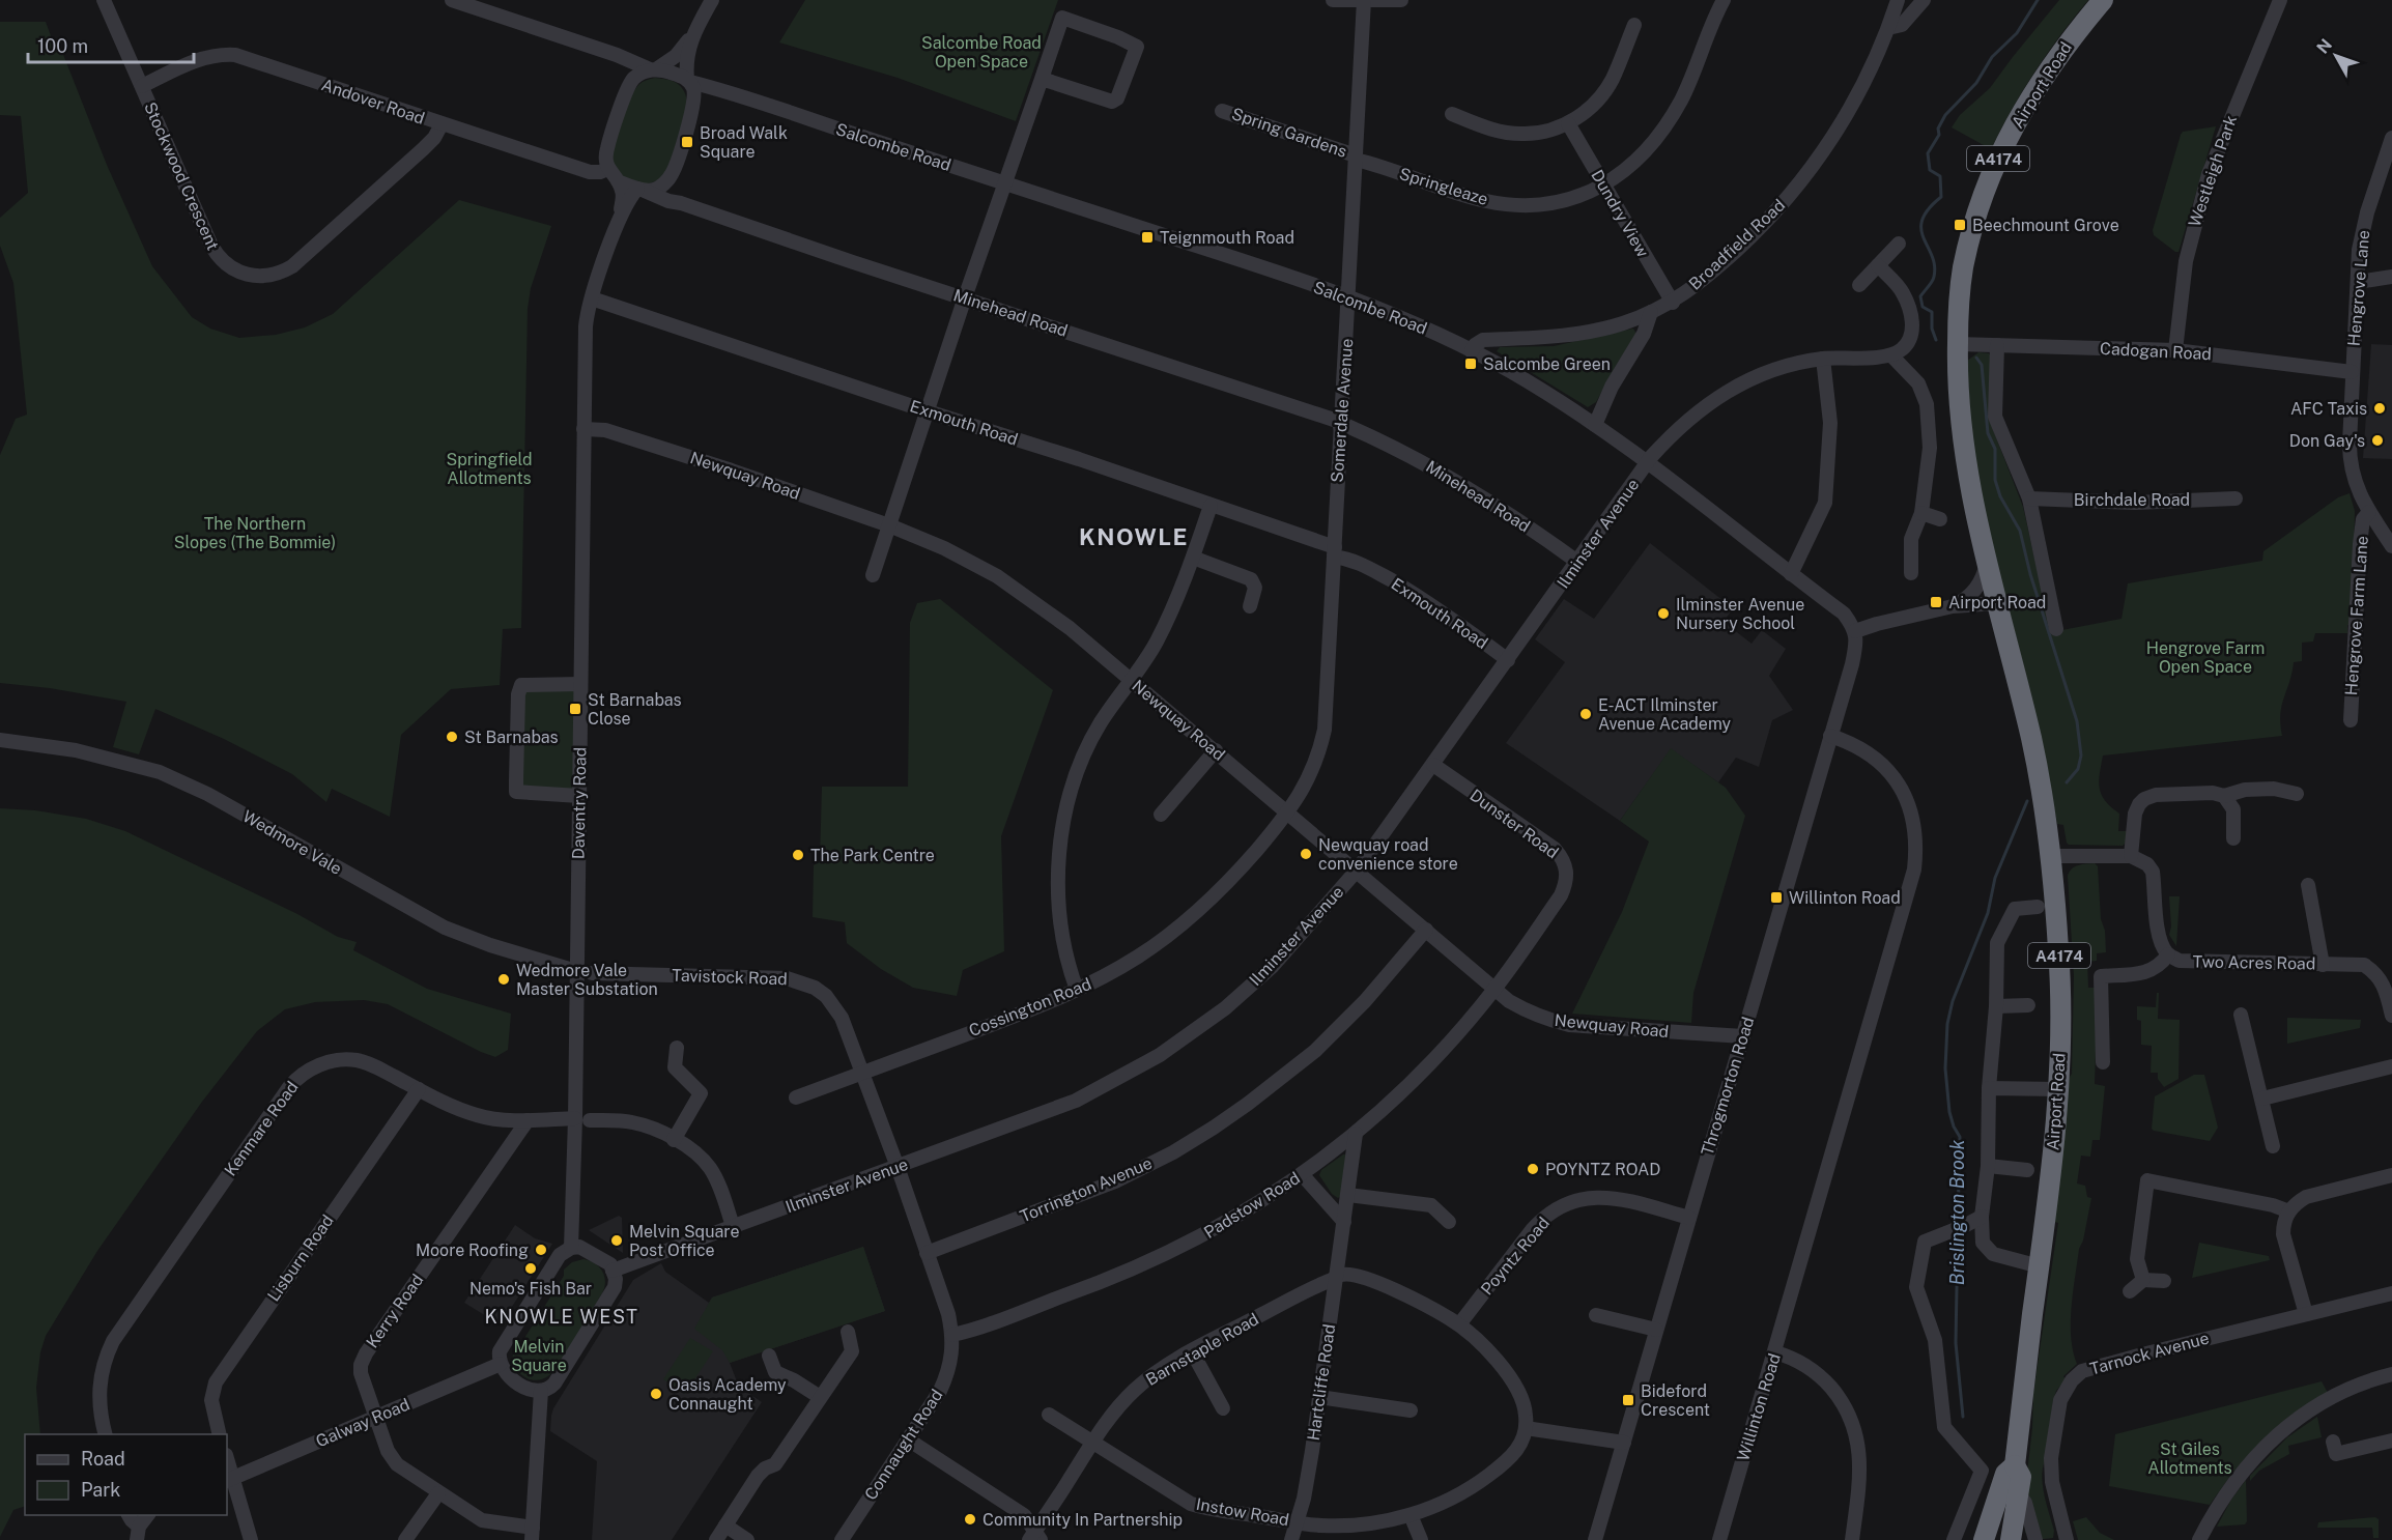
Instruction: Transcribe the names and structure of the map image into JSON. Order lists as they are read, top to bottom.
{
  "streets": {
    "highway": ["Airport Road", "A4174"],
    "street": [
      "Andover Road",
      "Spring Gardens",
      "Salcombe Road",
      "Westleigh Park",
      "Stockwood Crescent",
      "Springleaze",
      "Dundry View",
      "Broadfield Road",
      "Hengrove Lane",
      "Minehead Road",
      "Cadogan Road",
      "Somerdale Avenue",
      "Exmouth Road",
      "Newquay Road",
      "Birchdale Road",
      "Ilminster Avenue",
      "Hengrove Farm Lane",
      "Daventry Road",
      "Dunster Road",
      "Wedmore Vale",
      "Two Acres Road",
      "Tavistock Road",
      "Cossington Road",
      "Throgmorton Road",
      "Kenmare Road",
      "Torrington Avenue",
      "Padstow Road",
      "Poyntz Road",
      "Lisburn Road",
      "Kerry Road",
      "Barnstaple Road",
      "Tarnock Avenue",
      "Hartcliffe Road",
      "Willinton Road",
      "Galway Road",
      "Connaught Road",
      "Instow Road"
    ]
  },
  "crossings": [
    ["Airport Road", "A4174"],
    ["Airport Road", "Cadogan Road"],
    ["Andover Road", "Salcombe Road"],
    ["Andover Road", "Stockwood Crescent"],
    ["Andover Road", "Minehead Road"],
    ["Andover Road", "Daventry Road"],
    ["Spring Gardens", "Springleaze"],
    ["Spring Gardens", "Somerdale Avenue"],
    ["Salcombe Road", "Broadfield Road"],
    ["Salcombe Road", "Minehead Road"],
    ["Salcombe Road", "Somerdale Avenue"],
    ["Salcombe Road", "Ilminster Avenue"],
    ["Salcombe Road", "Daventry Road"],
    ["Salcombe Road", "Throgmorton Road"],
    ["Westleigh Park", "Cadogan Road"],
    ["Springleaze", "Dundry View"],
    ["Springleaze", "Somerdale Avenue"],
    ["Dundry View", "Broadfield Road"],
    ["Hengrove Lane", "Cadogan Road"],
    ["Hengrove Lane", "Hengrove Farm Lane"],
    ["Minehead Road", "Somerdale Avenue"],
    ["Minehead Road", "Ilminster Avenue"],
    ["Minehead Road", "Daventry Road"],
    ["Somerdale Avenue", "Exmouth Road"],
    ["Somerdale Avenue", "Newquay Road"],
    ["Somerdale Avenue", "Cossington Road"],
    ["Exmouth Road", "Ilminster Avenue"],
    ["Exmouth Road", "Daventry Road"],
    ["Newquay Road", "Ilminster Avenue"],
    ["Newquay Road", "Daventry Road"],
    ["Newquay Road", "Dunster Road"],
    ["Newquay Road", "Cossington Road"],
    ["Newquay Road", "Throgmorton Road"],
    ["Newquay Road", "Torrington Avenue"],
    ["Newquay Road", "Padstow Road"],
    ["Ilminster Avenue", "Dunster Road"],
    ["Ilminster Avenue", "Tavistock Road"],
    ["Ilminster Avenue", "Kenmare Road"],
    ["Ilminster Avenue", "Connaught Road"],
    ["Daventry Road", "Wedmore Vale"],
    ["Daventry Road", "Kenmare Road"],
    ["Dunster Road", "Padstow Road"],
    ["Tavistock Road", "Cossington Road"],
    ["Tavistock Road", "Connaught Road"],
    ["Throgmorton Road", "Poyntz Road"],
    ["Throgmorton Road", "Willinton Road"],
    ["Kenmare Road", "Lisburn Road"],
    ["Kenmare Road", "Kerry Road"],
    ["Torrington Avenue", "Connaught Road"],
    ["Padstow Road", "Hartcliffe Road"],
    ["Padstow Road", "Connaught Road"],
    ["Kerry Road", "Galway Road"],
    ["Barnstaple Road", "Hartcliffe Road"],
    ["Barnstaple Road", "Instow Road"],
    ["Hartcliffe Road", "Instow Road"]
  ],
  "districts": ["KNOWLE", "KNOWLE WEST"],
  "water": ["Brislington Brook"],
  "parks": [
    "Salcombe Road Open Space",
    "Springfield Allotments",
    "The Northern Slopes (The Bommie)",
    "Hengrove Farm Open Space",
    "Melvin Square",
    "St Giles Allotments"
  ],
  "places": {
    "transit": [
      "Broad Walk Square",
      "Beechmount Grove",
      "Teignmouth Road",
      "Salcombe Green",
      "Airport Road",
      "St Barnabas Close",
      "Willinton Road",
      "Bideford Crescent"
    ],
    "other": [
      "AFC Taxis",
      "Don Gay's",
      "Ilminster Avenue Nursery School",
      "E-ACT Ilminster Avenue Academy",
      "St Barnabas",
      "Newquay road convenience store",
      "The Park Centre",
      "Wedmore Vale Master Substation",
      "POYNTZ ROAD",
      "Melvin Square Post Office",
      "Moore Roofing",
      "Nemo's Fish Bar",
      "Oasis Academy Connaught",
      "Community In Partnership"
    ]
  },
  "legend": ["Road", "Park"],
  "scale_bar": "100 m",
  "north": "top left"
}
